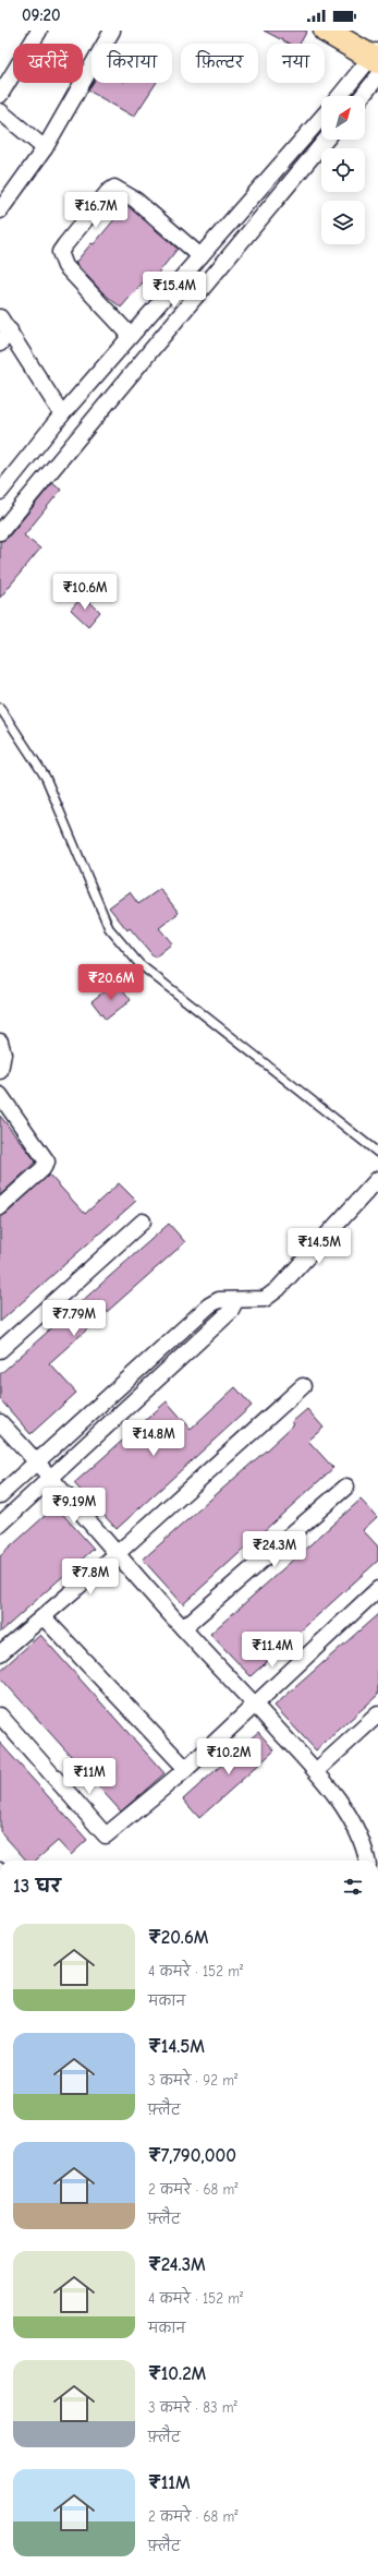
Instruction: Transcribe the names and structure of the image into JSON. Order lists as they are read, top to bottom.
{
  "north": "top right",
  "page": {
    "status": "09:20",
    "chip": [
      "खरीदें",
      "किराया",
      "फ़िल्टर",
      "नया"
    ],
    "price": [
      "₹16.7M",
      "₹15.4M",
      "₹10.6M",
      "₹20.6M",
      "₹14.5M",
      "₹7.79M",
      "₹14.8M",
      "₹9.19M",
      "₹24.3M",
      "₹7.8M",
      "₹11.4M",
      "₹10.2M",
      "₹11M"
    ],
    "heading": "13 घर",
    "list": [
      {
        "name": "₹20.6M",
        "note": "4 कमरे · 152 m² · मकान"
      },
      {
        "name": "₹14.5M",
        "note": "3 कमरे · 92 m² · फ़्लैट"
      },
      {
        "name": "₹7,790,000",
        "note": "2 कमरे · 68 m² · फ़्लैट"
      },
      {
        "name": "₹24.3M",
        "note": "4 कमरे · 152 m² · मकान"
      },
      {
        "name": "₹10.2M",
        "note": "3 कमरे · 83 m² · फ़्लैट"
      },
      {
        "name": "₹11M",
        "note": "2 कमरे · 68 m² · फ़्लैट"
      }
    ]
  }
}
